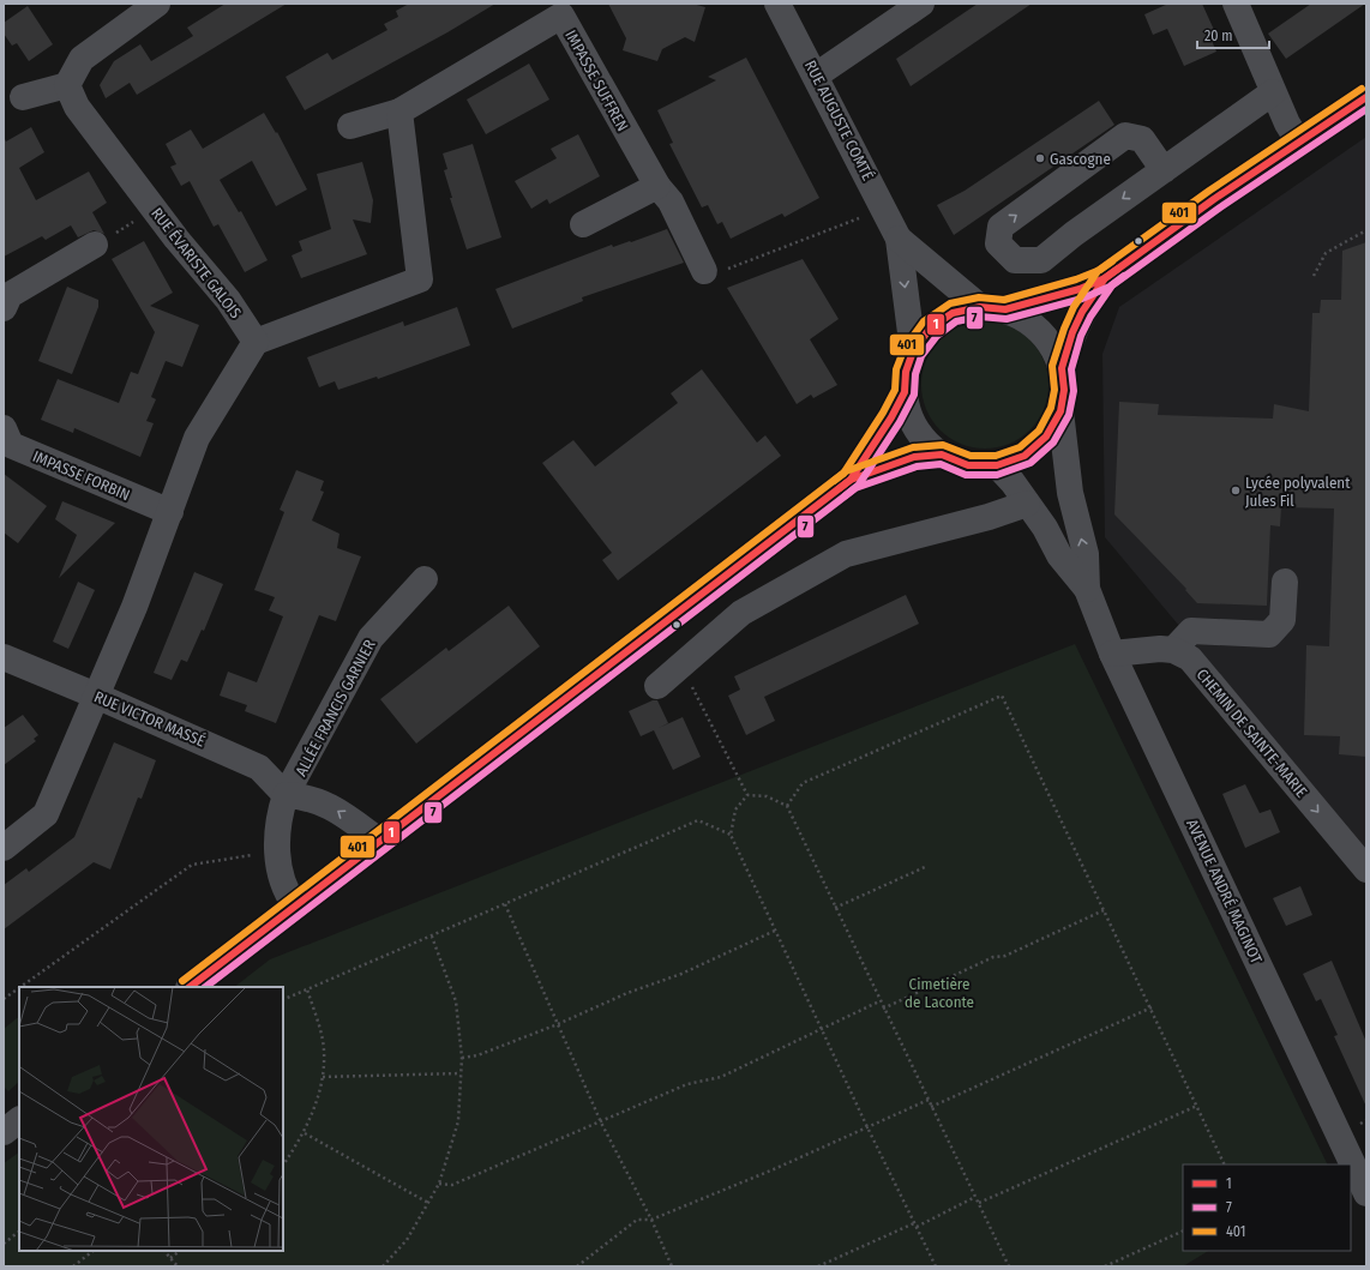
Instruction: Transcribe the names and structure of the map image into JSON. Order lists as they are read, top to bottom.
{
  "streets": {
    "street": [
      "IMPASSE SUFFREN",
      "RUE AUGUSTE COMTÉ",
      "RUE ÉVARISTE GALOIS",
      "IMPASSE FORBIN",
      "ALLÉE FRANCIS GARNIER",
      "RUE VICTOR MASSÉ",
      "CHEMIN DE SAINTE-MARIE",
      "AVENUE ANDRÉ MAGINOT"
    ]
  },
  "crossings": [
    ["RUE AUGUSTE COMTÉ", "AVENUE ANDRÉ MAGINOT"],
    ["ALLÉE FRANCIS GARNIER", "RUE VICTOR MASSÉ"]
  ],
  "one_way": ["CHEMIN DE SAINTE-MARIE"],
  "parks": ["Cimetière de Laconte"],
  "places": ["Gascogne", "Lycée polyvalent Jules Fil"],
  "lines": ["transit line 401", "transit line 1", "transit line 7"],
  "legend": ["1", "7", "401"],
  "scale_bar": "20 m"
}
